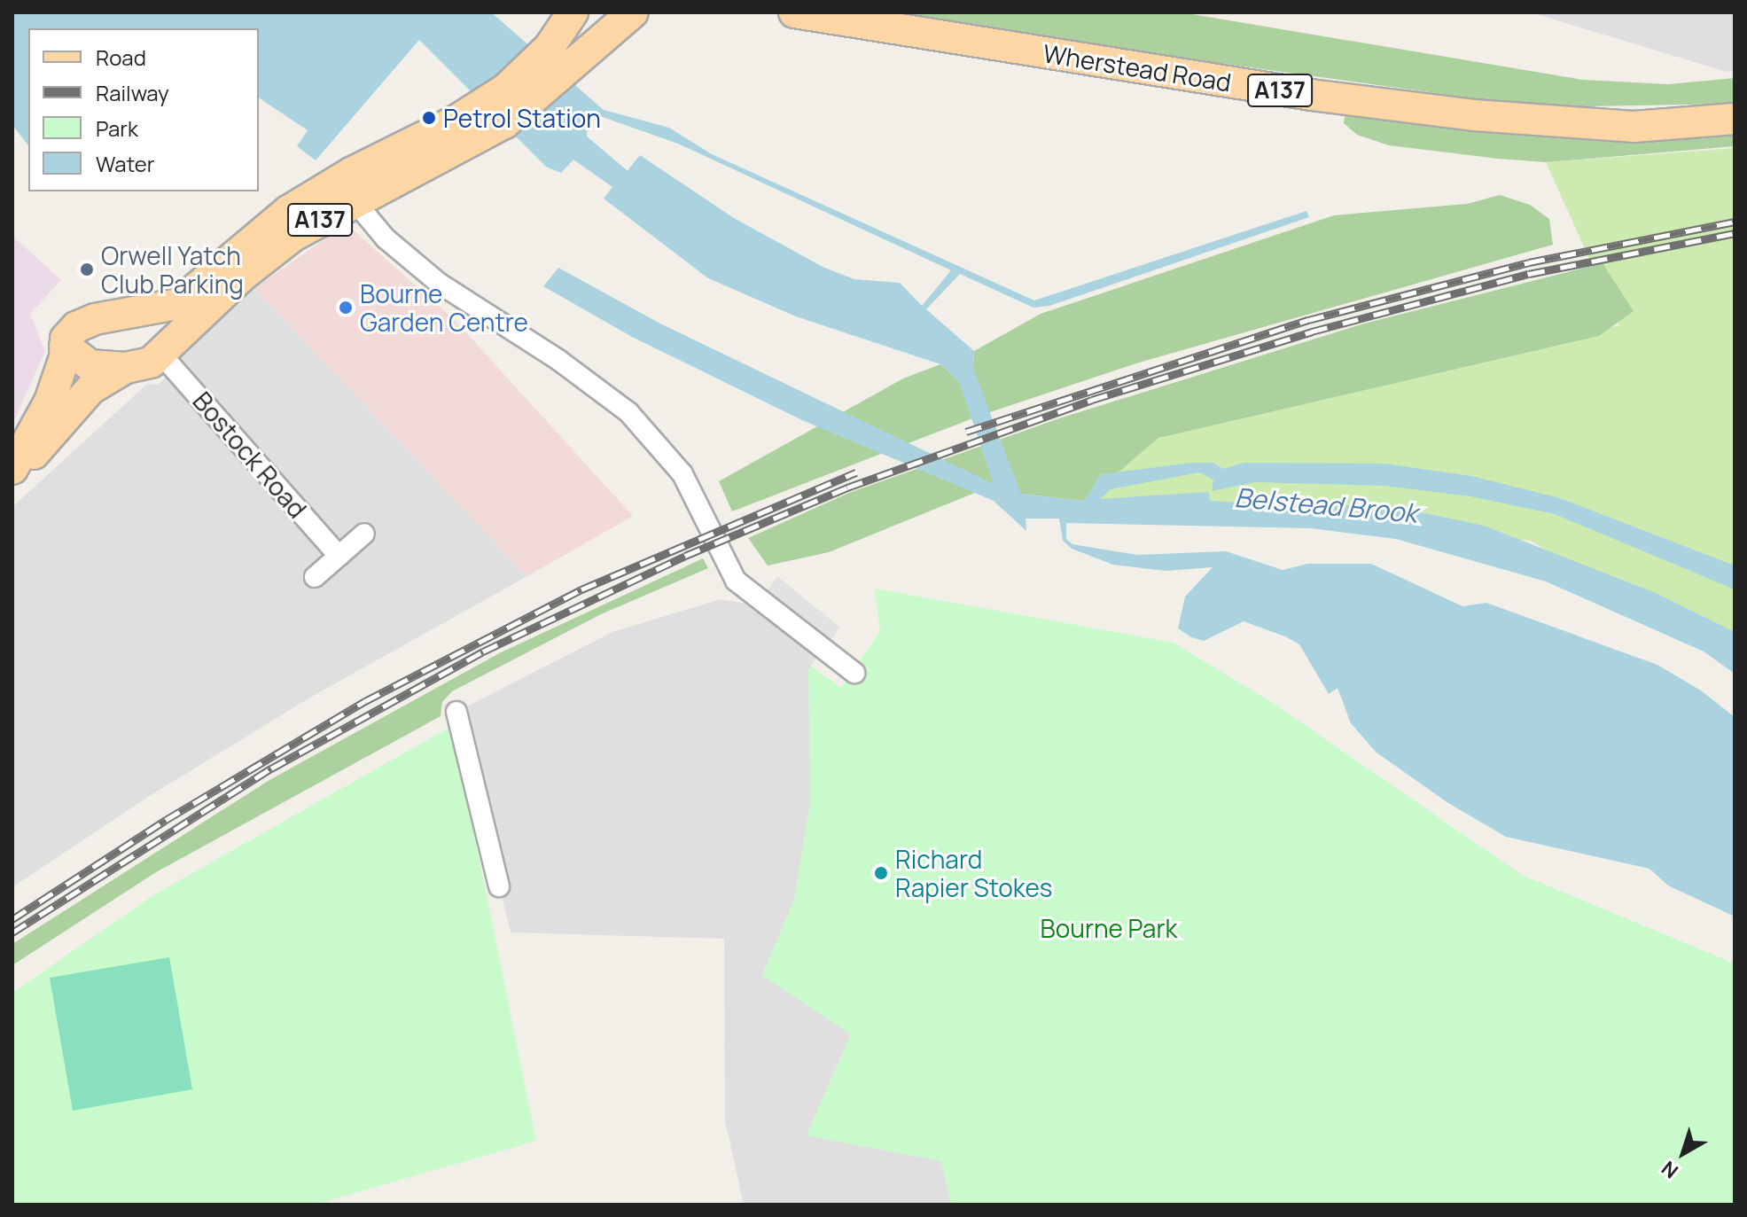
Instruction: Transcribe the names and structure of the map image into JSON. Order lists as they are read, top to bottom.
{
  "streets": {
    "main road": ["Wherstead Road", "A137"],
    "street": ["Bostock Road"]
  },
  "crossings": [
    ["A137", "Bostock Road"]
  ],
  "water": ["Belstead Brook"],
  "parks": ["Bourne Park"],
  "places": [
    "Petrol Station",
    "Orwell Yatch Club Parking",
    "Bourne Garden Centre",
    "Richard Rapier Stokes"
  ],
  "legend": [
    "Road",
    "Railway",
    "Park",
    "Water"
  ],
  "north": "bottom left"
}
